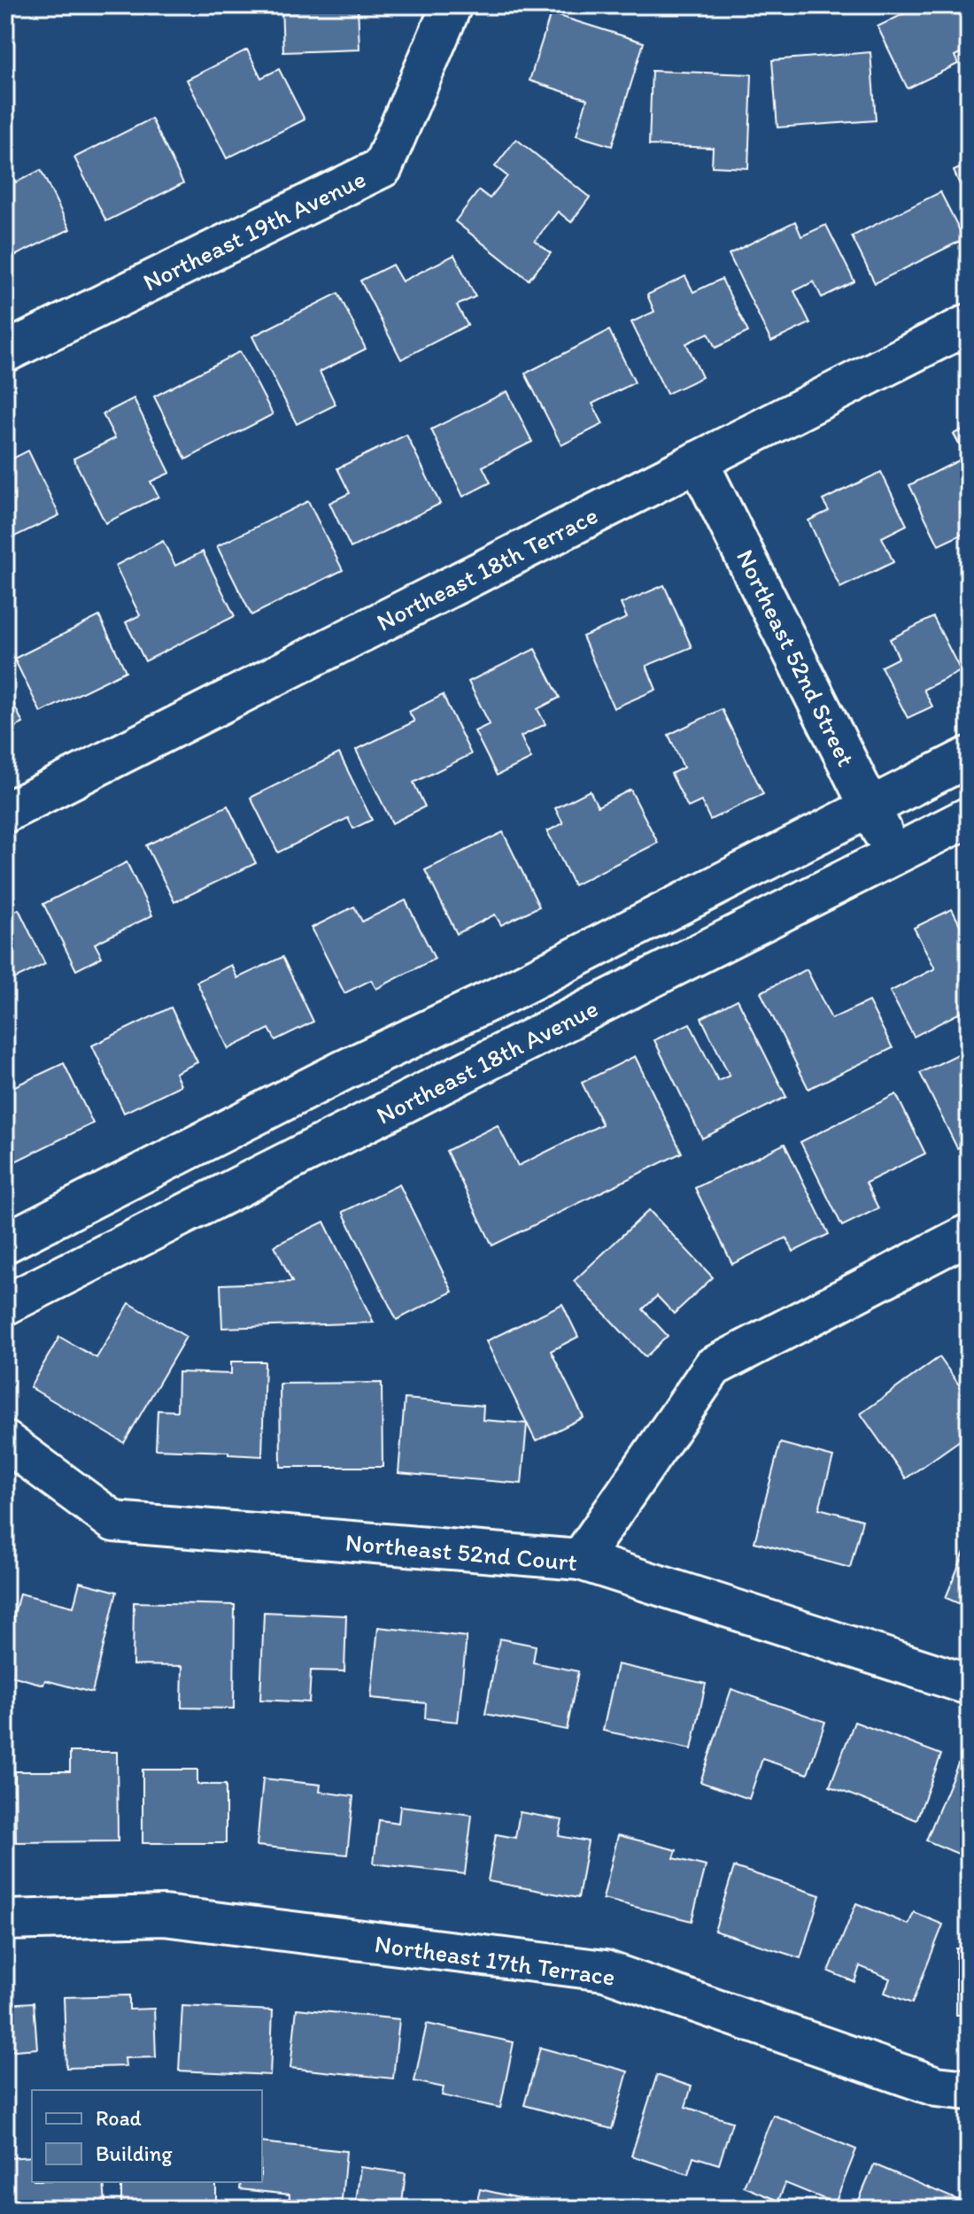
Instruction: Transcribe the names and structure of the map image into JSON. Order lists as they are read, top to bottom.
{
  "streets": {
    "street": [
      "Northeast 19th Avenue",
      "Northeast 18th Terrace",
      "Northeast 52nd Street",
      "Northeast 18th Avenue",
      "Northeast 52nd Court",
      "Northeast 17th Terrace"
    ]
  },
  "crossings": [
    ["Northeast 18th Terrace", "Northeast 52nd Street"],
    ["Northeast 52nd Street", "Northeast 18th Avenue"]
  ],
  "legend": ["Road", "Building"]
}
